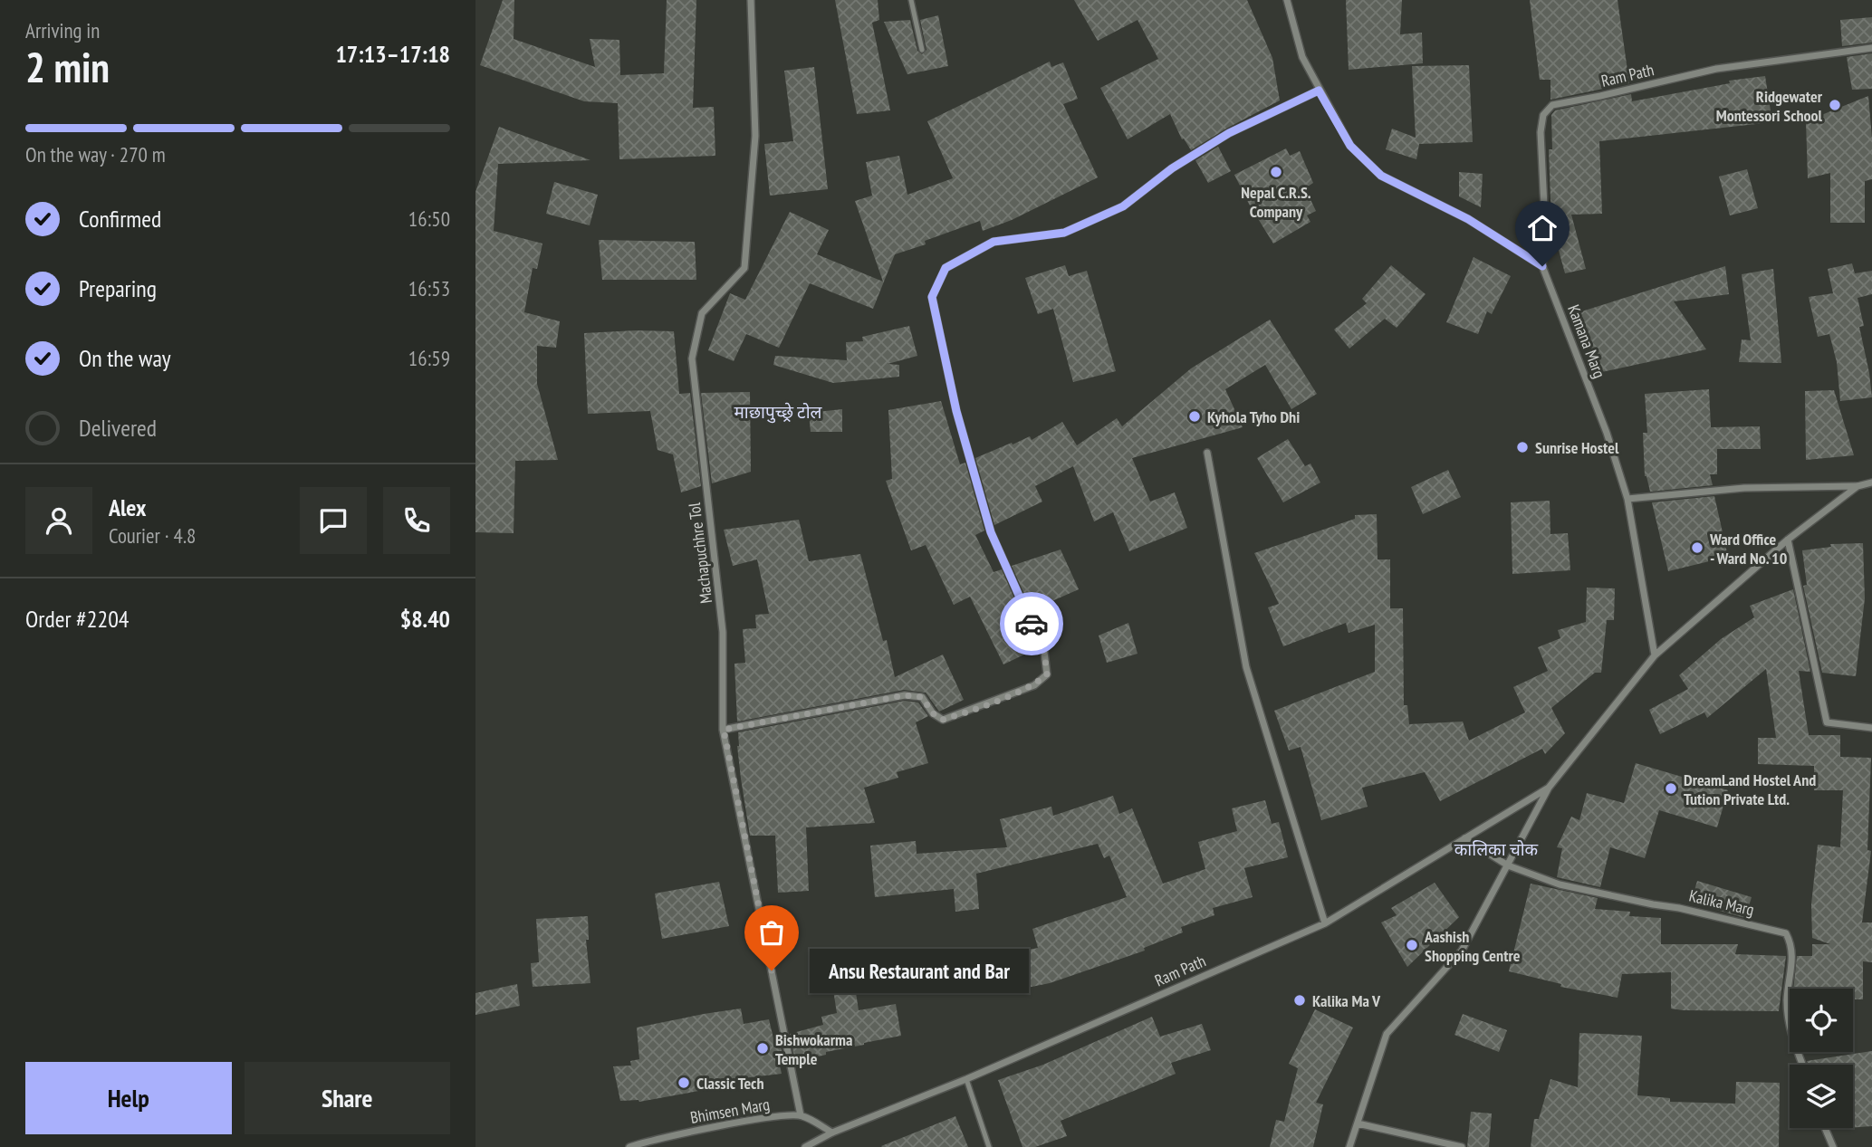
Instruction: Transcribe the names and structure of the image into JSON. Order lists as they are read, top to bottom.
{
  "streets": {
    "street": [
      "Ram Path",
      "Kamana Marg",
      "Machapuchhre Tol",
      "Kalika Marg",
      "Bhimsen Marg"
    ]
  },
  "crossings": [
    ["Ram Path", "Kamana Marg"],
    ["Machapuchhre Tol", "Bhimsen Marg"]
  ],
  "districts": ["माछापुच्छ्रे टोल", "कालिका चोक"],
  "places": [
    "Ridgewater Montessori School",
    "Nepal C.R.S. Company",
    "Kyhola Tyho Dhi",
    "Sunrise Hostel",
    "Ward Office - Ward No. 10",
    "DreamLand Hostel And Tution Private Ltd.",
    "Aashish Shopping Centre",
    "Ansu Restaurant and Bar",
    "Kalika Ma V",
    "Bishwokarma Temple",
    "Classic Tech"
  ],
  "page": {
    "heading": ["2 min", "Arriving in", "17:13–17:18"],
    "panel": [
      "Alex",
      "Courier · 4.8",
      "Order #2204",
      "$8.40"
    ],
    "bar": "On the way · 270 m",
    "list": [
      ["Confirmed", "16:50"],
      ["Preparing", "16:53"],
      ["On the way", "16:59"],
      "Delivered"
    ],
    "bubble": "Ansu Restaurant and Bar",
    "buttons": ["Help", "Share"]
  }
}
